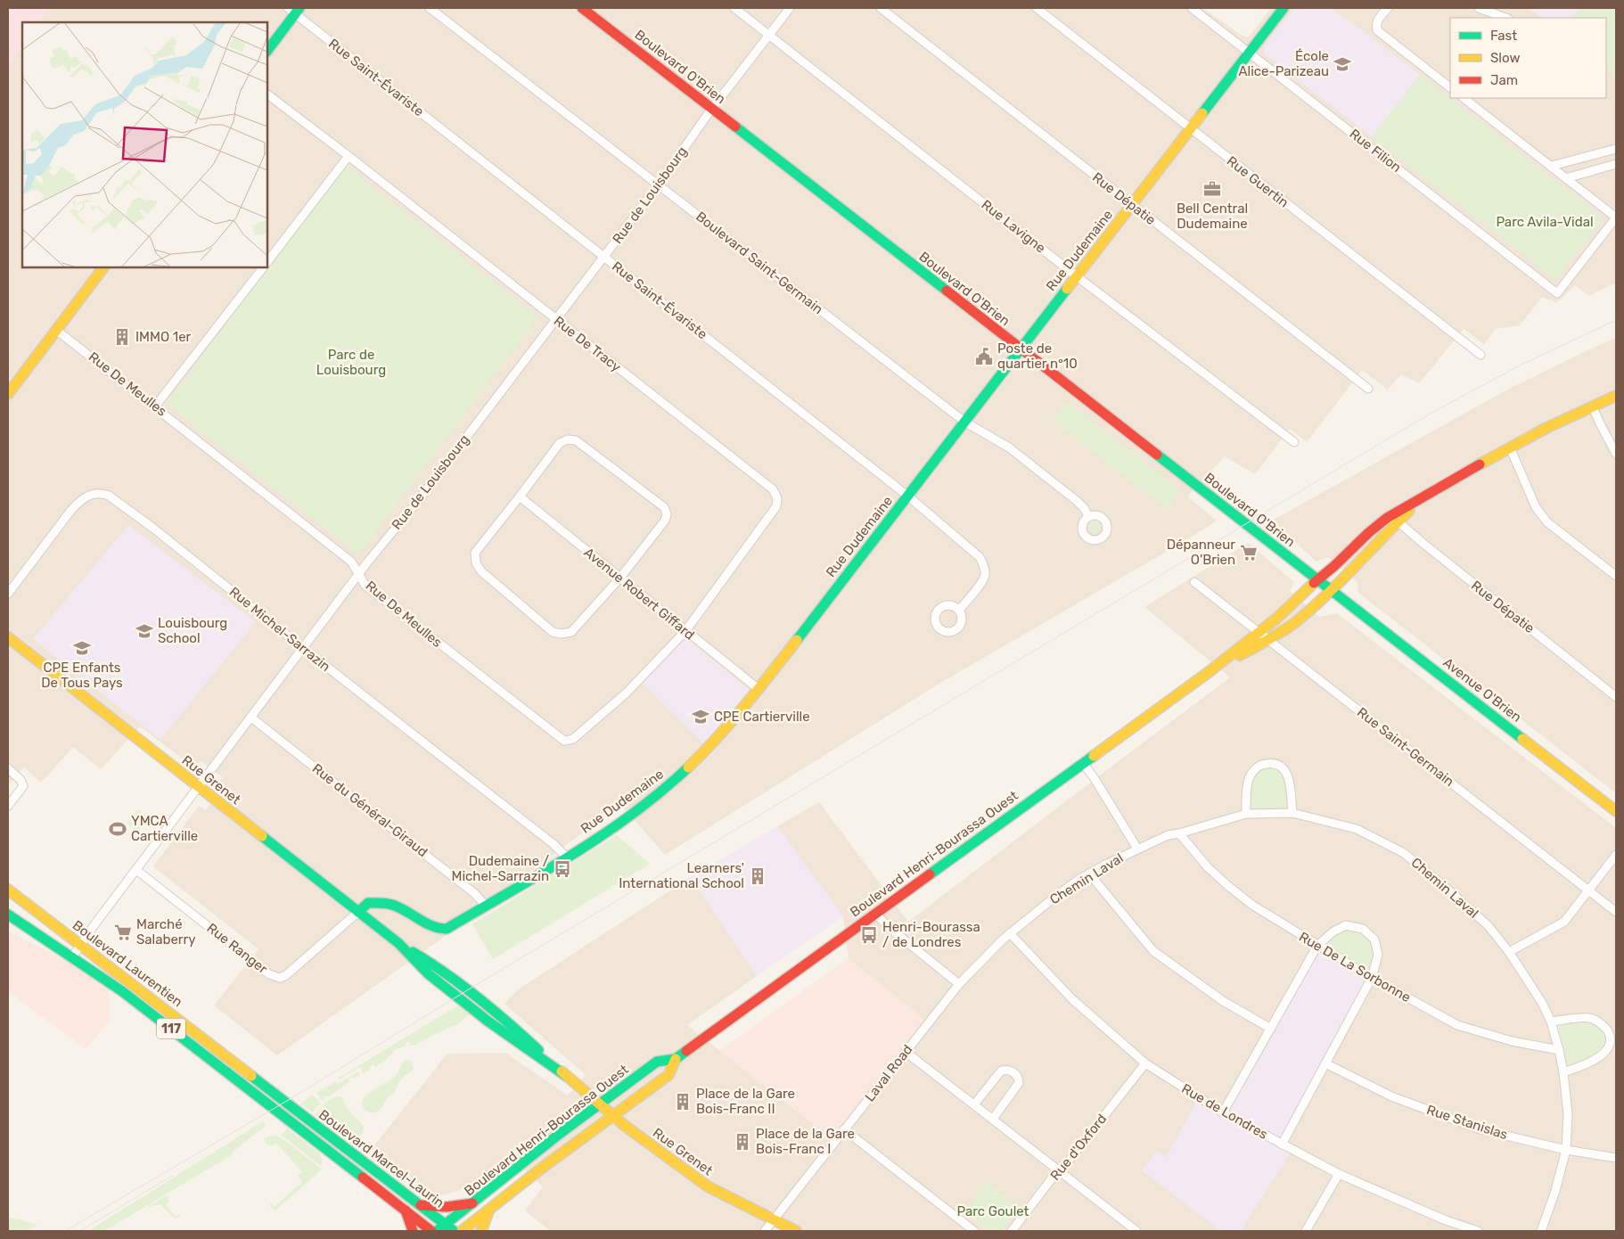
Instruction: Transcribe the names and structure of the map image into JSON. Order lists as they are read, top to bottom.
{
  "streets": {
    "street": [
      "Boulevard O'Brien",
      "Rue Saint-Évariste",
      "Rue Filion",
      "Rue Guertin",
      "Rue de Louisbourg",
      "Rue Dépatie",
      "Rue Lavigne",
      "Rue Dudemaine",
      "Boulevard Saint-Germain",
      "Rue De Tracy",
      "Rue De Meulles",
      "Avenue Robert Giffard",
      "Rue Michel-Sarrazin",
      "Avenue O'Brien",
      "Rue Saint-Germain",
      "Rue Grenet",
      "Rue du Général-Giraud",
      "Boulevard Henri-Bourassa Ouest",
      "Chemin Laval",
      "Rue Ranger",
      "Boulevard Laurentien",
      "Rue De La Sorbonne",
      "117",
      "Laval Road",
      "Rue de Londres",
      "Rue Stanislas",
      "Rue d'Oxford",
      "Boulevard Marcel-Laurin"
    ]
  },
  "crossings": [
    ["Boulevard O'Brien", "Rue de Louisbourg"],
    ["Boulevard O'Brien", "Rue Dudemaine"],
    ["Boulevard O'Brien", "Avenue O'Brien"],
    ["Boulevard O'Brien", "Boulevard Henri-Bourassa Ouest"],
    ["Rue Saint-Évariste", "Rue de Louisbourg"],
    ["Rue Saint-Évariste", "Rue Dudemaine"],
    ["Rue Filion", "Rue Dudemaine"],
    ["Rue Guertin", "Rue Dudemaine"],
    ["Rue de Louisbourg", "Rue Lavigne"],
    ["Rue de Louisbourg", "Boulevard Saint-Germain"],
    ["Rue de Louisbourg", "Rue De Tracy"],
    ["Rue de Louisbourg", "Rue De Meulles"],
    ["Rue de Louisbourg", "Rue Michel-Sarrazin"],
    ["Rue de Louisbourg", "Rue Grenet"],
    ["Rue de Louisbourg", "Rue du Général-Giraud"],
    ["Rue de Louisbourg", "Rue Ranger"],
    ["Rue de Louisbourg", "Boulevard Laurentien"],
    ["Rue Dépatie", "Rue Dudemaine"],
    ["Rue Dépatie", "Boulevard Henri-Bourassa Ouest"],
    ["Rue Lavigne", "Rue Dudemaine"],
    ["Rue Dudemaine", "Boulevard Saint-Germain"],
    ["Rue Dudemaine", "Avenue Robert Giffard"],
    ["Rue Dudemaine", "Rue Michel-Sarrazin"],
    ["Rue Dudemaine", "Rue Grenet"],
    ["Rue Dudemaine", "Rue du Général-Giraud"],
    ["Rue Dudemaine", "Rue Ranger"],
    ["Rue De Tracy", "Rue De Meulles"],
    ["Rue De Tracy", "Avenue Robert Giffard"],
    ["Rue De Meulles", "Avenue Robert Giffard"],
    ["Avenue O'Brien", "Boulevard Henri-Bourassa Ouest"],
    ["Rue Saint-Germain", "Boulevard Henri-Bourassa Ouest"],
    ["Rue Grenet", "Boulevard Henri-Bourassa Ouest"],
    ["Rue Grenet", "Rue Ranger"],
    ["Rue Grenet", "Laval Road"],
    ["Boulevard Henri-Bourassa Ouest", "Boulevard Marcel-Laurin"],
    ["Chemin Laval", "Rue De La Sorbonne"],
    ["Chemin Laval", "Laval Road"],
    ["Chemin Laval", "Rue de Londres"],
    ["Chemin Laval", "Rue Stanislas"],
    ["Boulevard Laurentien", "Boulevard Marcel-Laurin"],
    ["Rue De La Sorbonne", "Rue de Londres"],
    ["Rue De La Sorbonne", "Rue Stanislas"],
    ["Laval Road", "Rue de Londres"],
    ["Rue de Londres", "Rue d'Oxford"]
  ],
  "parks": ["Parc Avila-Vidal", "Parc de Louisbourg", "Parc Goulet"],
  "places": {
    "school or university": [
      "École Alice-Parizeau",
      "Louisbourg School",
      "CPE Enfants De Tous Pays",
      "CPE Cartierville"
    ],
    "office": ["Bell Central Dudemaine"],
    "building": [
      "IMMO 1er",
      "Learners' International School",
      "Place de la Gare Bois-Franc II",
      "Place de la Gare Bois-Franc I"
    ],
    "public building": ["Poste de quartier n°10"],
    "supermarket": ["Dépanneur O'Brien", "Marché Salaberry"],
    "sports": ["YMCA Cartierville"],
    "bus stop": ["Dudemaine / Michel-Sarrazin", "Henri-Bourassa / de Londres"]
  },
  "legend": ["Fast", "Slow", "Jam"]
}
